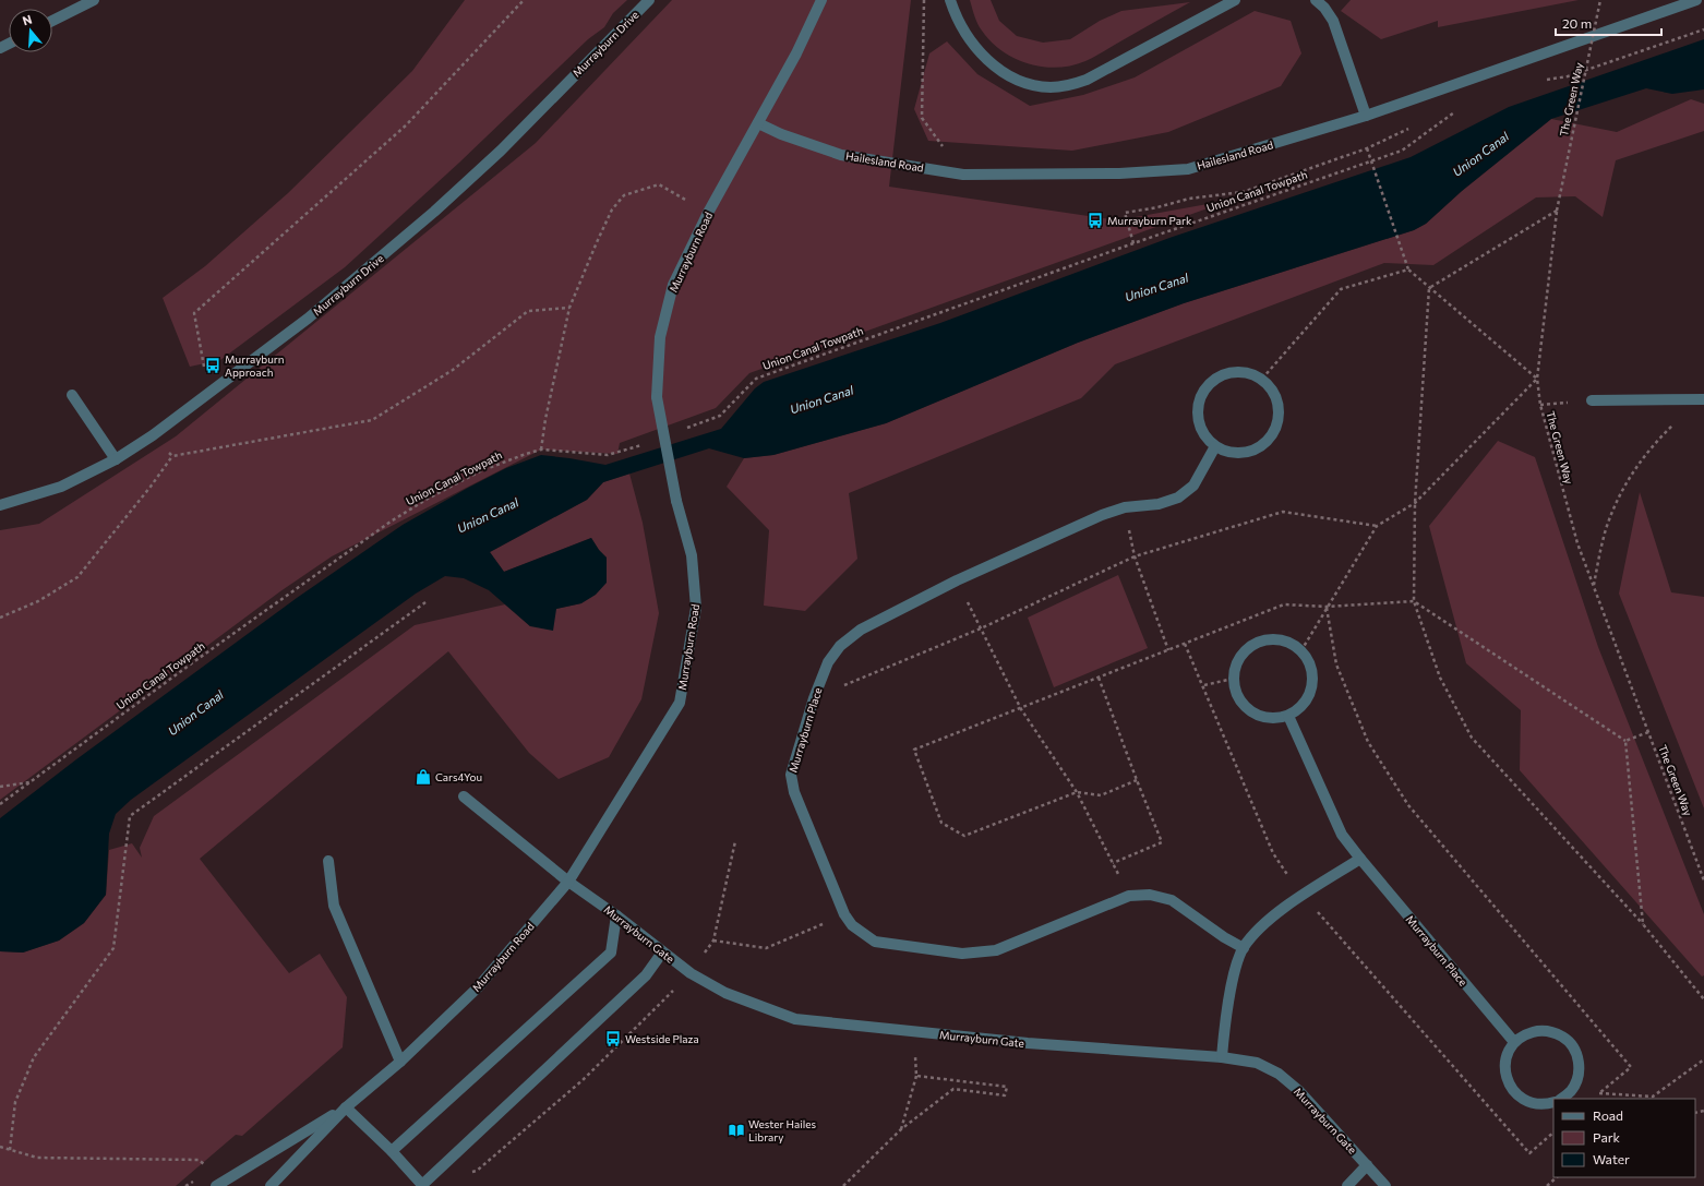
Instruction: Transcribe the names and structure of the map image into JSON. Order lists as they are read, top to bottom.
{
  "streets": {
    "street": [
      "Murrayburn Drive",
      "Hailesland Road",
      "Murrayburn Road",
      "Murrayburn Place",
      "Murrayburn Gate"
    ],
    "path": ["The Green Way", "Union Canal Towpath"]
  },
  "crossings": [
    ["Hailesland Road", "Murrayburn Road"],
    ["Murrayburn Road", "Murrayburn Gate"]
  ],
  "water": ["Union Canal"],
  "places": {
    "bus stop": ["Murrayburn Park", "Murrayburn Approach", "Westside Plaza"],
    "shop": ["Cars4You"],
    "library": ["Wester Hailes Library"]
  },
  "legend": ["Road", "Park", "Water"],
  "scale_bar": "20 m",
  "north": "top"
}
